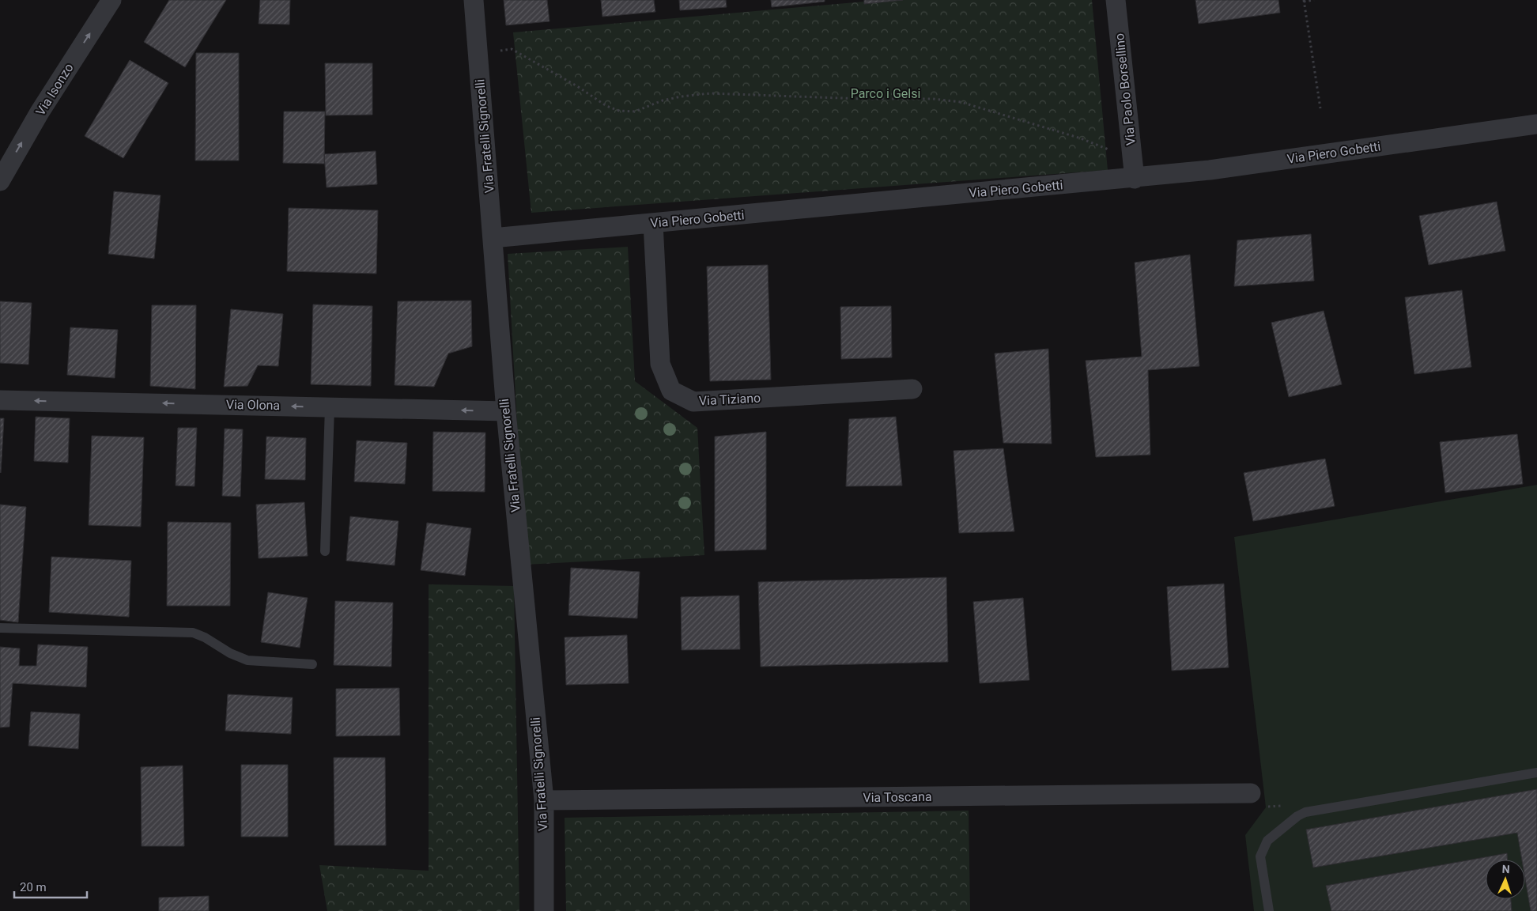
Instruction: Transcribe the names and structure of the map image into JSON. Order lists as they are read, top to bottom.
{
  "streets": {
    "street": [
      "Via Isonzo",
      "Via Paolo Borsellino",
      "Via Fratelli Signorelli",
      "Via Piero Gobetti",
      "Via Tiziano",
      "Via Olona",
      "Via Toscana"
    ]
  },
  "crossings": [
    ["Via Paolo Borsellino", "Via Piero Gobetti"],
    ["Via Fratelli Signorelli", "Via Piero Gobetti"],
    ["Via Fratelli Signorelli", "Via Olona"],
    ["Via Fratelli Signorelli", "Via Toscana"],
    ["Via Piero Gobetti", "Via Tiziano"]
  ],
  "one_way": ["Via Isonzo", "Via Olona"],
  "parks": ["Parco i Gelsi"],
  "scale_bar": "20 m",
  "north": "top"
}
